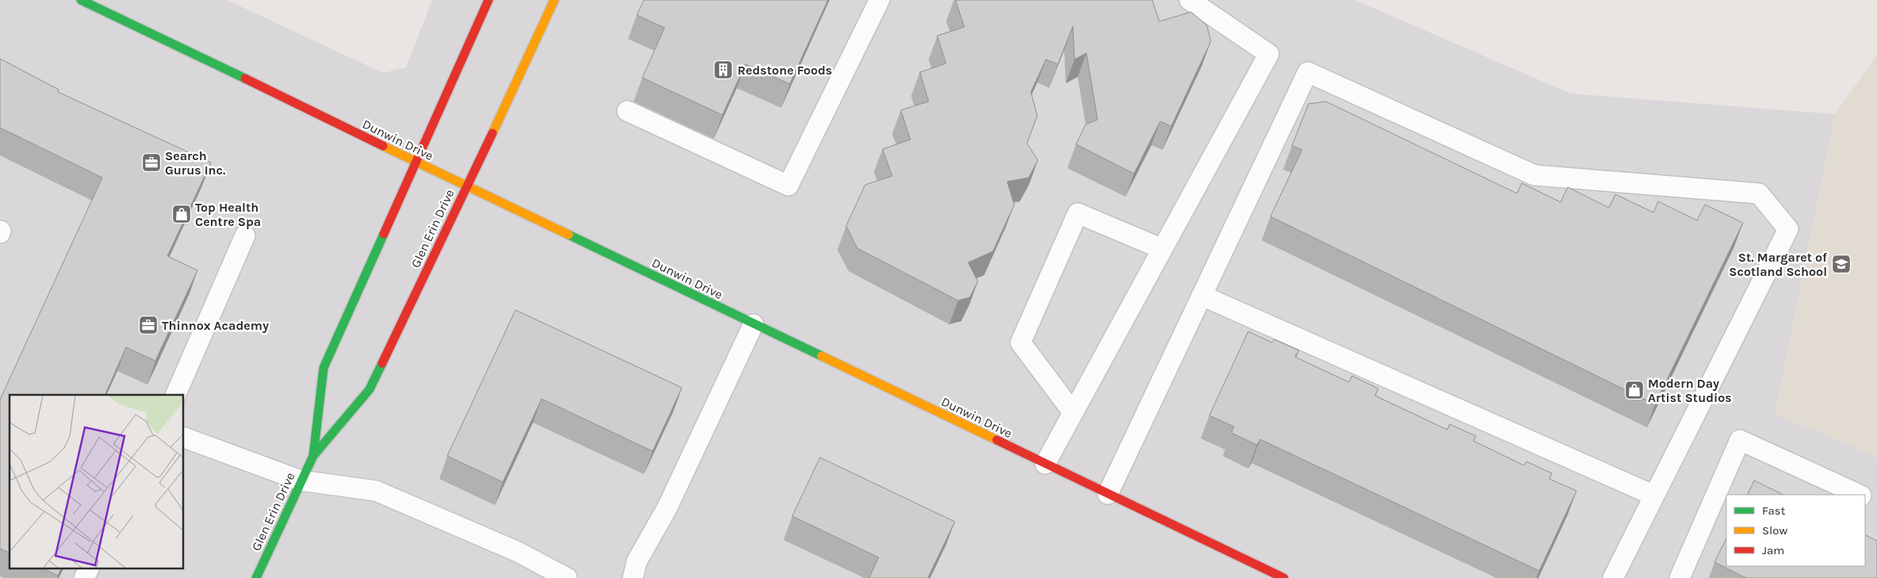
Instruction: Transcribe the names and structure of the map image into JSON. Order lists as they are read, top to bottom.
{
  "streets": {
    "street": ["Dunwin Drive", "Glen Erin Drive"]
  },
  "crossings": [
    ["Dunwin Drive", "Glen Erin Drive"]
  ],
  "places": {
    "building": ["Redstone Foods"],
    "office": ["Search Gurus Inc.", "Thinnox Academy"],
    "shop": ["Top Health Centre Spa", "Modern Day Artist Studios"],
    "school or university": ["St. Margaret of Scotland School"]
  },
  "legend": ["Fast", "Slow", "Jam"]
}
